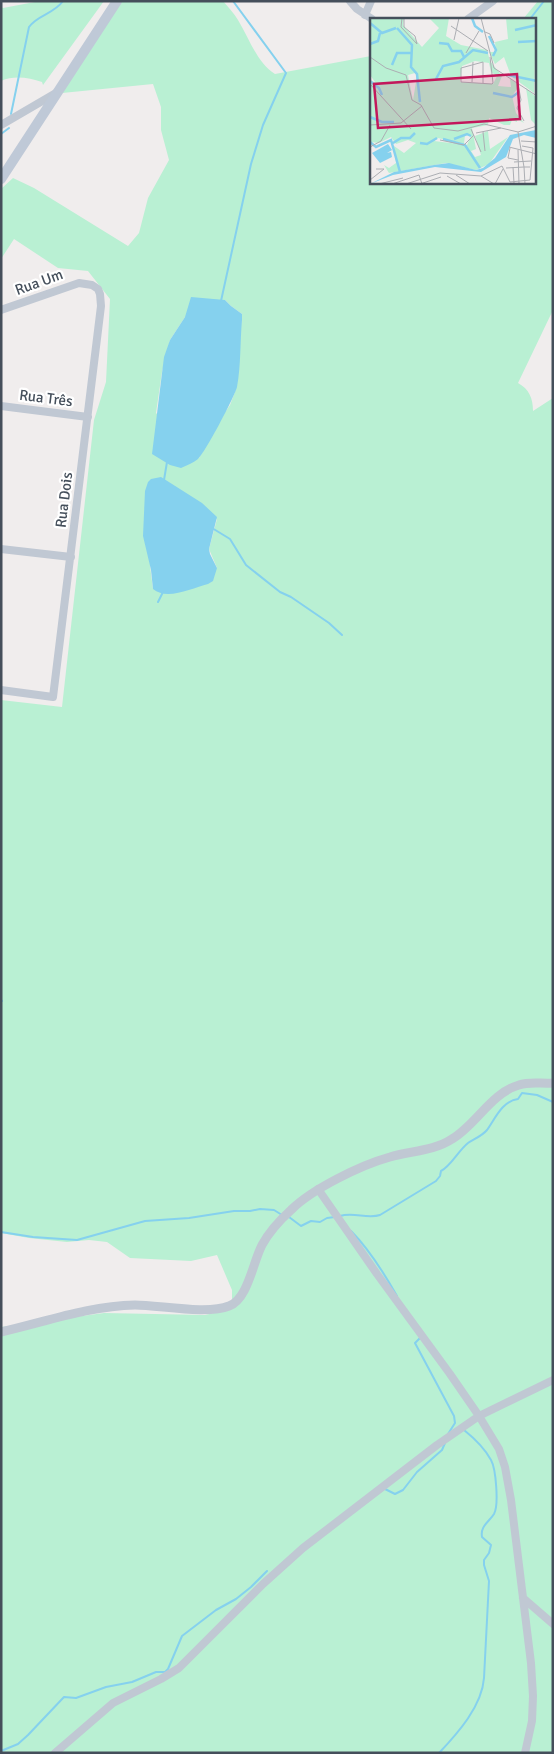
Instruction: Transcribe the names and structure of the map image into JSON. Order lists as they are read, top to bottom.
{
  "streets": {
    "street": ["Rua Um", "Rua Três", "Rua Dois"]
  },
  "crossings": [
    ["Rua Um", "Rua Dois"],
    ["Rua Três", "Rua Dois"]
  ]
}
